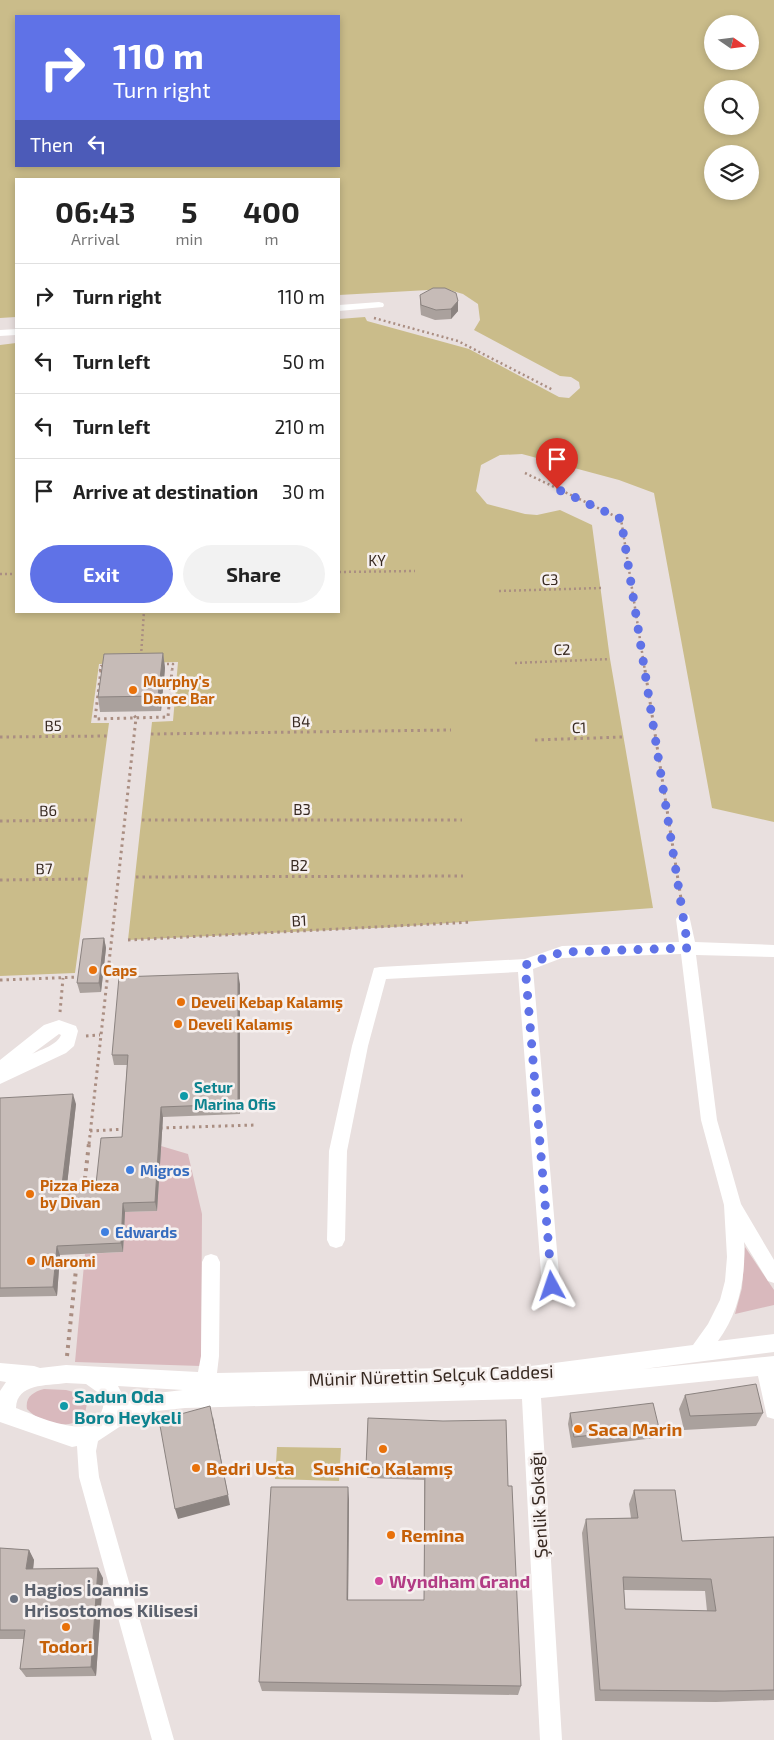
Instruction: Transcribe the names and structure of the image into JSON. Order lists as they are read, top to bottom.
{
  "streets": {
    "street": ["Münir Nürettin Selçuk Caddesi", "Şenlik Sokağı"],
    "path": [
      "KY",
      "C3",
      "C2",
      "B4",
      "B5",
      "C1",
      "B3",
      "B6",
      "B2",
      "B7",
      "B1"
    ]
  },
  "crossings": [
    ["Münir Nürettin Selçuk Caddesi", "Şenlik Sokağı"]
  ],
  "places": [
    "Murphy's Dance Bar",
    "Caps",
    "Develi Kebap Kalamış",
    "Develi Kalamış",
    "Setur Marina Ofis",
    "Migros",
    "Pizza Pieza by Divan",
    "Edwards",
    "Maromi",
    "Sadun Oda Boro Heykeli",
    "Saca Marin",
    "SushiCo Kalamış",
    "Bedri Usta",
    "Remina",
    "Wyndham Grand",
    "Hagios İoannis Hrisostomos Kilisesi",
    "Todori"
  ],
  "north": "right",
  "page": {
    "turn": ["110 m", "Turn right"],
    "then": "Then",
    "eta": [
      "06:43",
      "Arrival",
      "5",
      "min",
      "400",
      "m"
    ],
    "list": [
      {
        "name": "Turn right",
        "value": "110 m"
      },
      {
        "name": "Turn left",
        "value": "50 m"
      },
      {
        "name": "Turn left",
        "value": "210 m"
      },
      {
        "name": "Arrive at destination",
        "value": "30 m"
      }
    ],
    "buttons": ["Exit", "Share"]
  }
}
